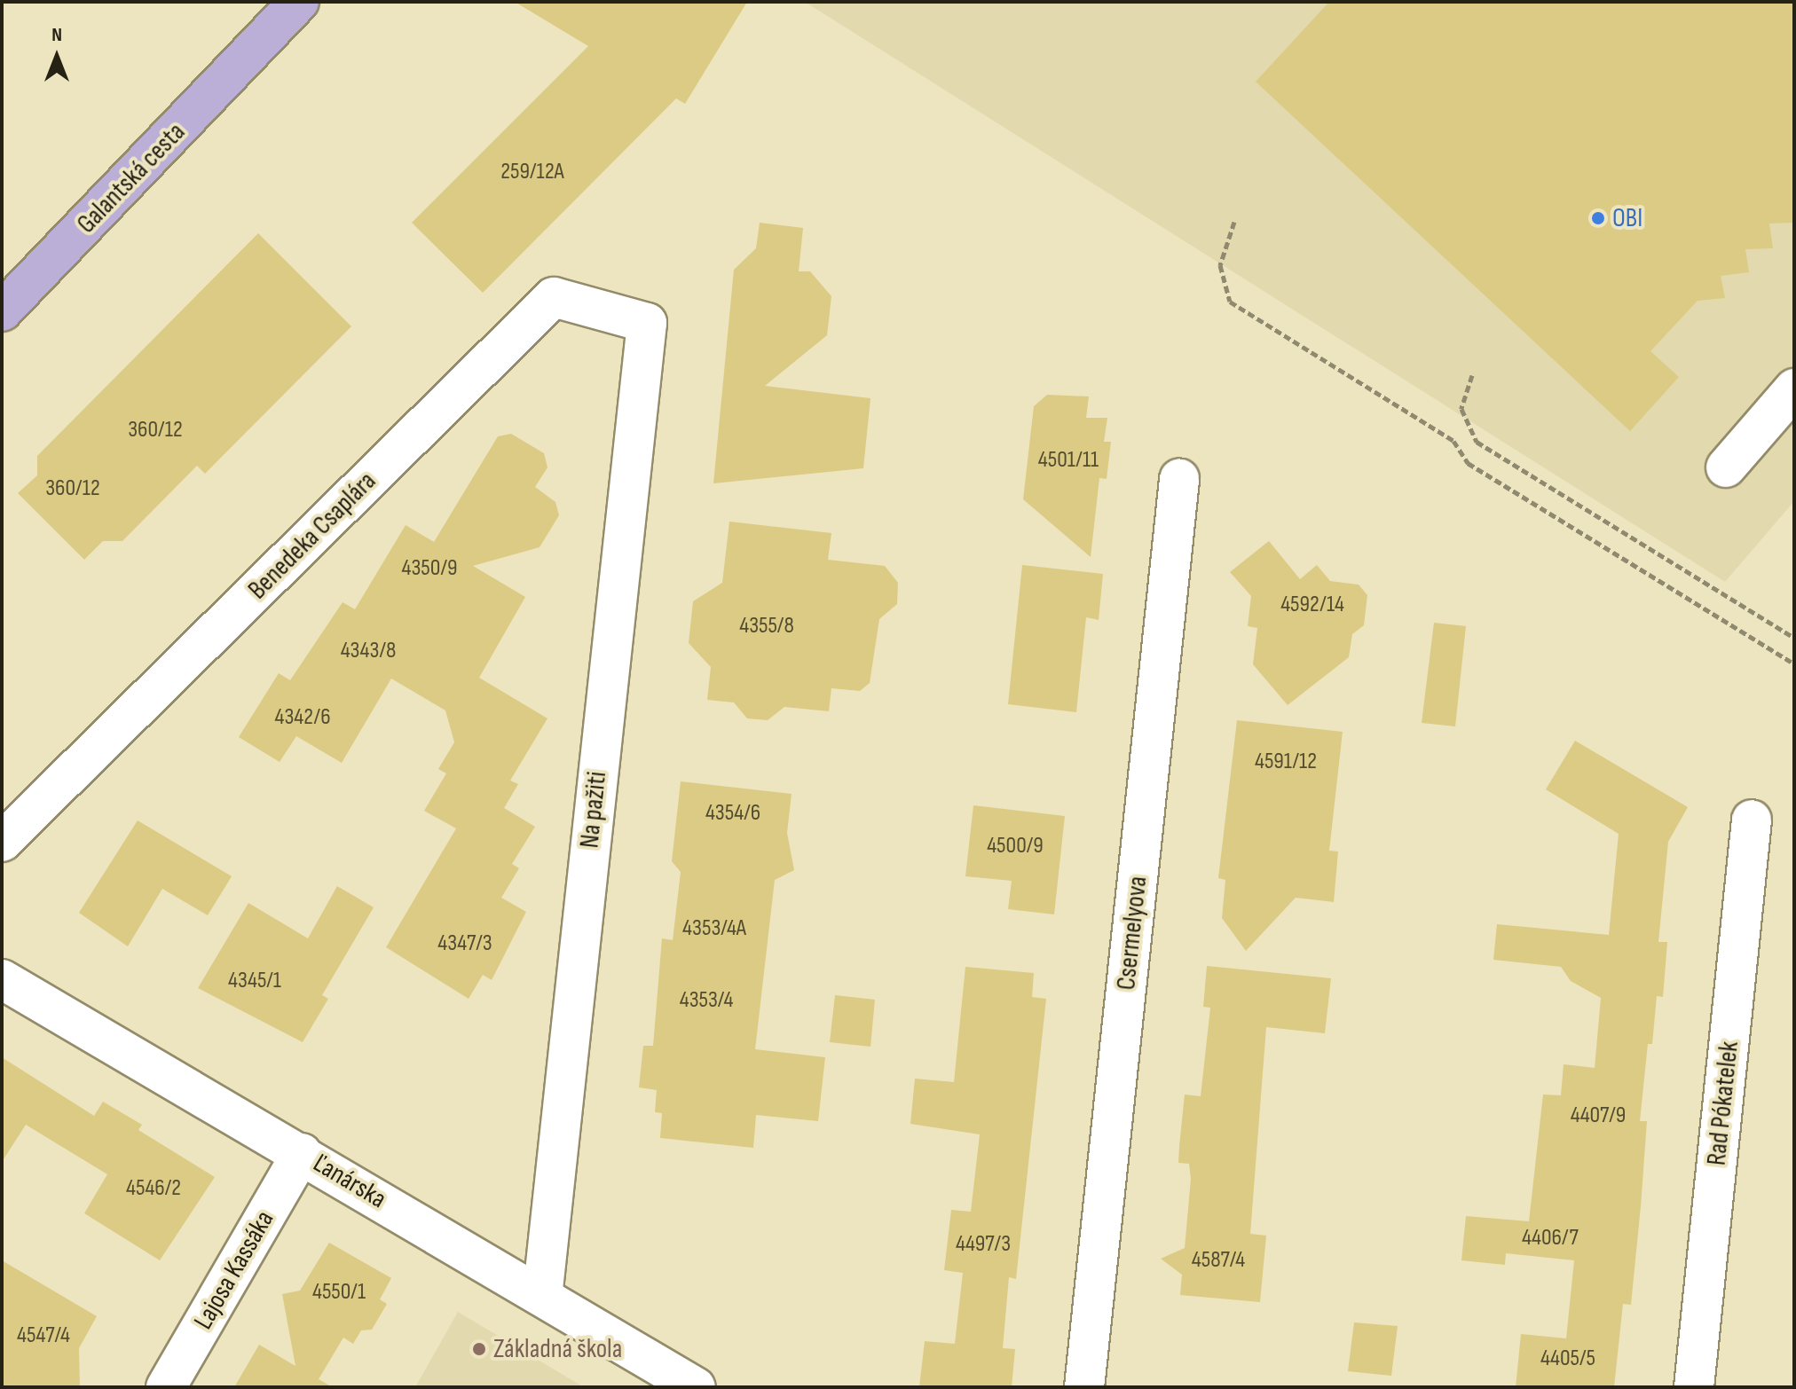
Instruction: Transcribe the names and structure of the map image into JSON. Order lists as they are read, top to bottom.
{
  "streets": {
    "main road": ["Galantská cesta"],
    "street": [
      "Benedeka Csaplára",
      "Na pažiti",
      "Csermelyova",
      "Rad Pókatelek",
      "Ľanárska",
      "Lajosa Kassáka"
    ]
  },
  "crossings": [
    ["Benedeka Csaplára", "Na pažiti"],
    ["Na pažiti", "Ľanárska"],
    ["Ľanárska", "Lajosa Kassáka"]
  ],
  "places": ["OBI", "Základná škola"],
  "house_numbers": [
    "259/12A",
    "360/12",
    "4501/11",
    "360/12",
    "4350/9",
    "4592/14",
    "4355/8",
    "4343/8",
    "4342/6",
    "4591/12",
    "4354/6",
    "4500/9",
    "4353/4A",
    "4347/3",
    "4345/1",
    "4353/4",
    "4407/9",
    "4546/2",
    "4406/7",
    "4497/3",
    "4587/4",
    "4550/1",
    "4547/4",
    "4405/5"
  ],
  "north": "top"
}
